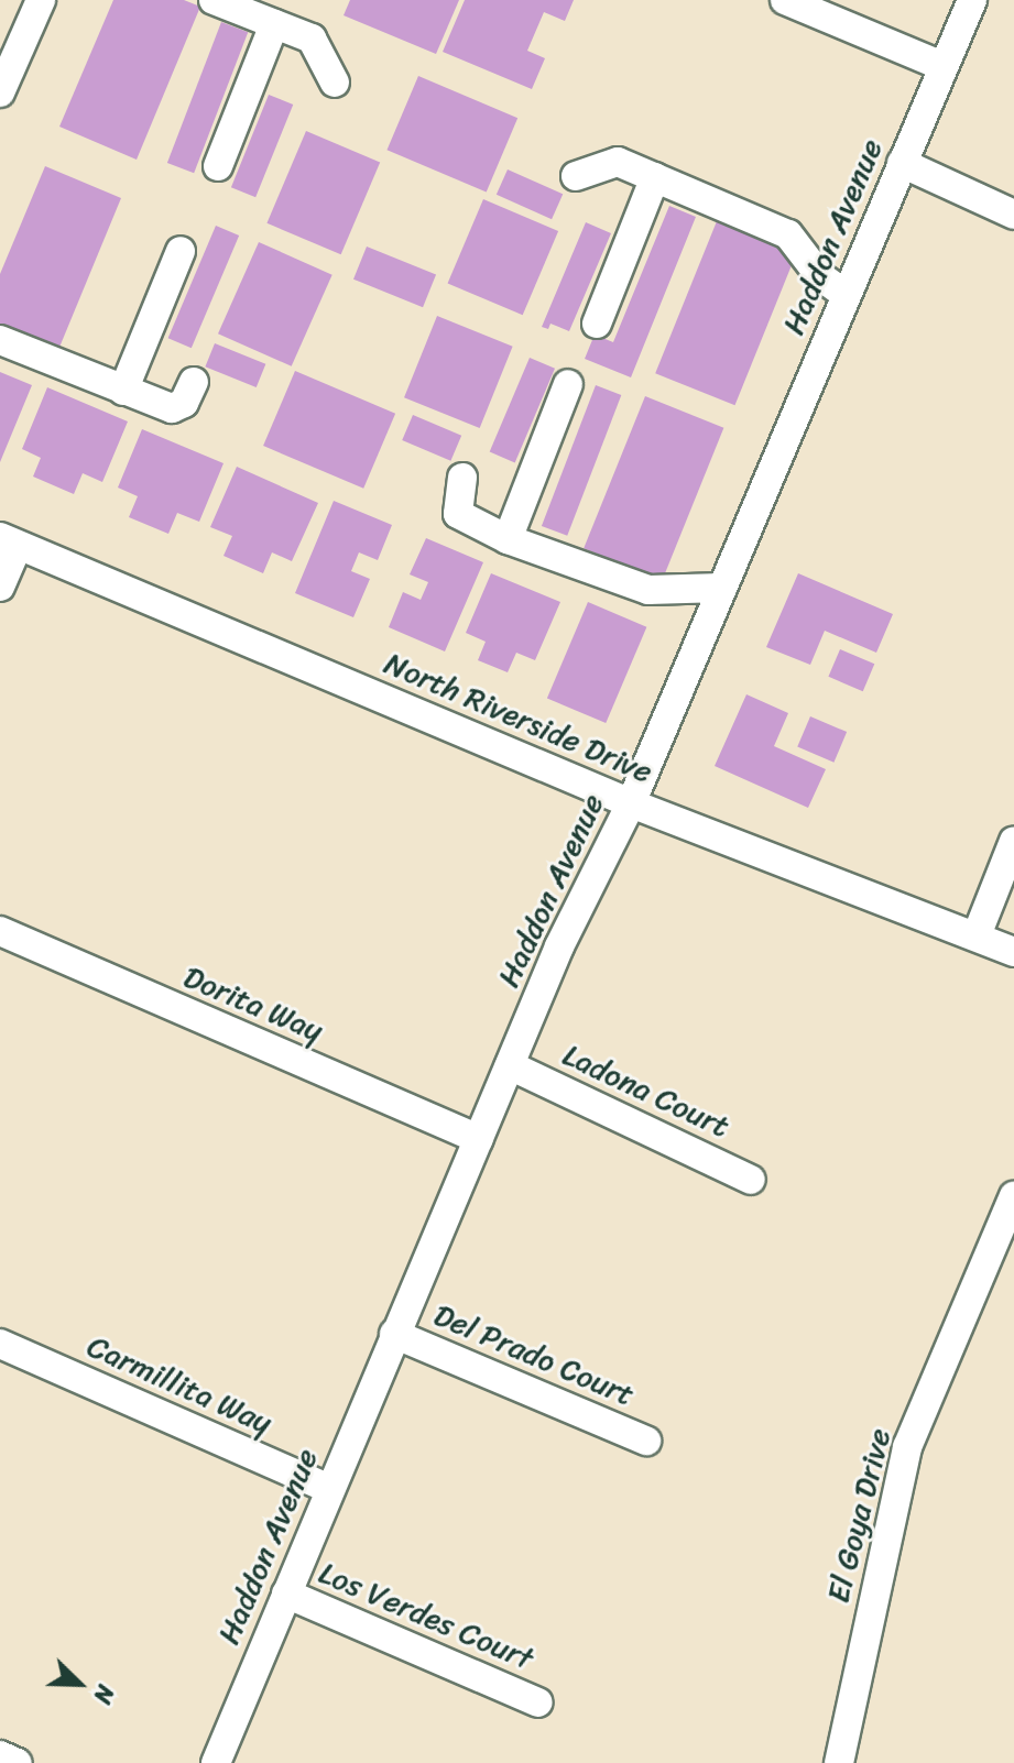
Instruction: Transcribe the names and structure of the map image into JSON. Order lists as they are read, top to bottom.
{
  "streets": {
    "street": [
      "Haddon Avenue",
      "North Riverside Drive",
      "Dorita Way",
      "Ladona Court",
      "Del Prado Court",
      "Carmillita Way",
      "El Goya Drive",
      "Los Verdes Court"
    ]
  },
  "crossings": [
    ["Haddon Avenue", "North Riverside Drive"],
    ["Haddon Avenue", "Dorita Way"],
    ["Haddon Avenue", "Ladona Court"],
    ["Haddon Avenue", "Del Prado Court"],
    ["Haddon Avenue", "Carmillita Way"],
    ["Haddon Avenue", "Los Verdes Court"]
  ],
  "north": "bottom right"
}
